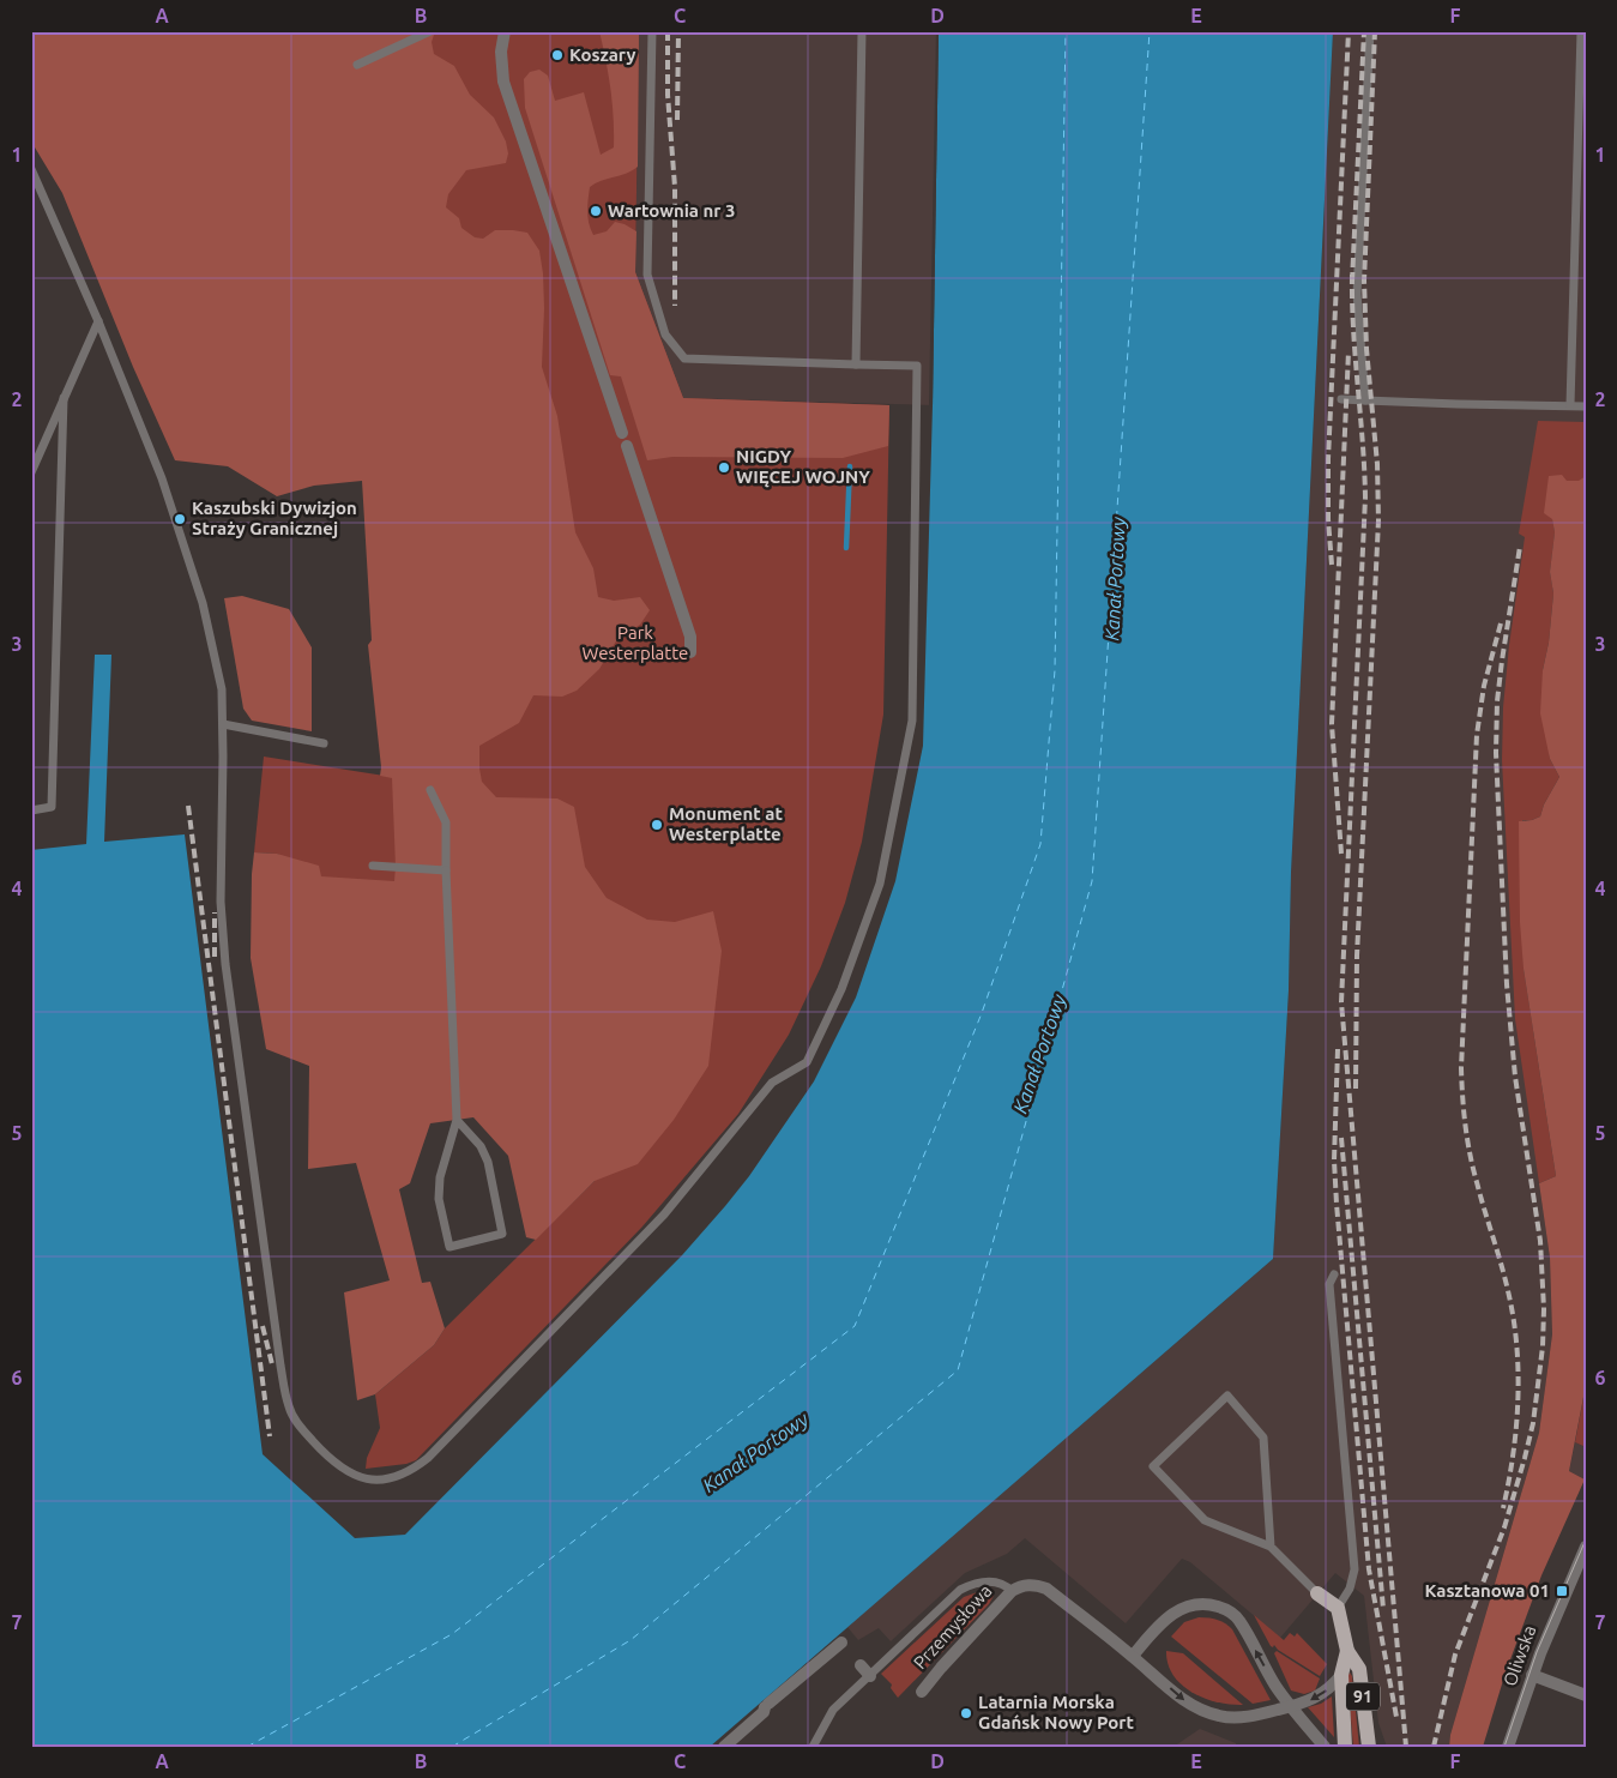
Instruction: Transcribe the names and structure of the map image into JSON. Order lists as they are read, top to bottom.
{
  "streets": {
    "main road": ["91"],
    "street": ["Przemysłowa", "Oliwska"]
  },
  "water": ["Kanał Portowy"],
  "parks": ["Park Westerplatte"],
  "places": {
    "other": [
      "Koszary",
      "Wartownia nr 3",
      "NIGDY WIĘCEJ WOJNY",
      "Kaszubski Dywizjon Straży Granicznej",
      "Monument at Westerplatte",
      "Latarnia Morska Gdańsk Nowy Port"
    ],
    "transit": ["Kasztanowa 01"]
  },
  "grid": {
    "columns": [
      "A",
      "B",
      "C",
      "D",
      "E",
      "F"
    ],
    "rows": [
      "1",
      "2",
      "3",
      "4",
      "5",
      "6",
      "7"
    ]
  }
}
